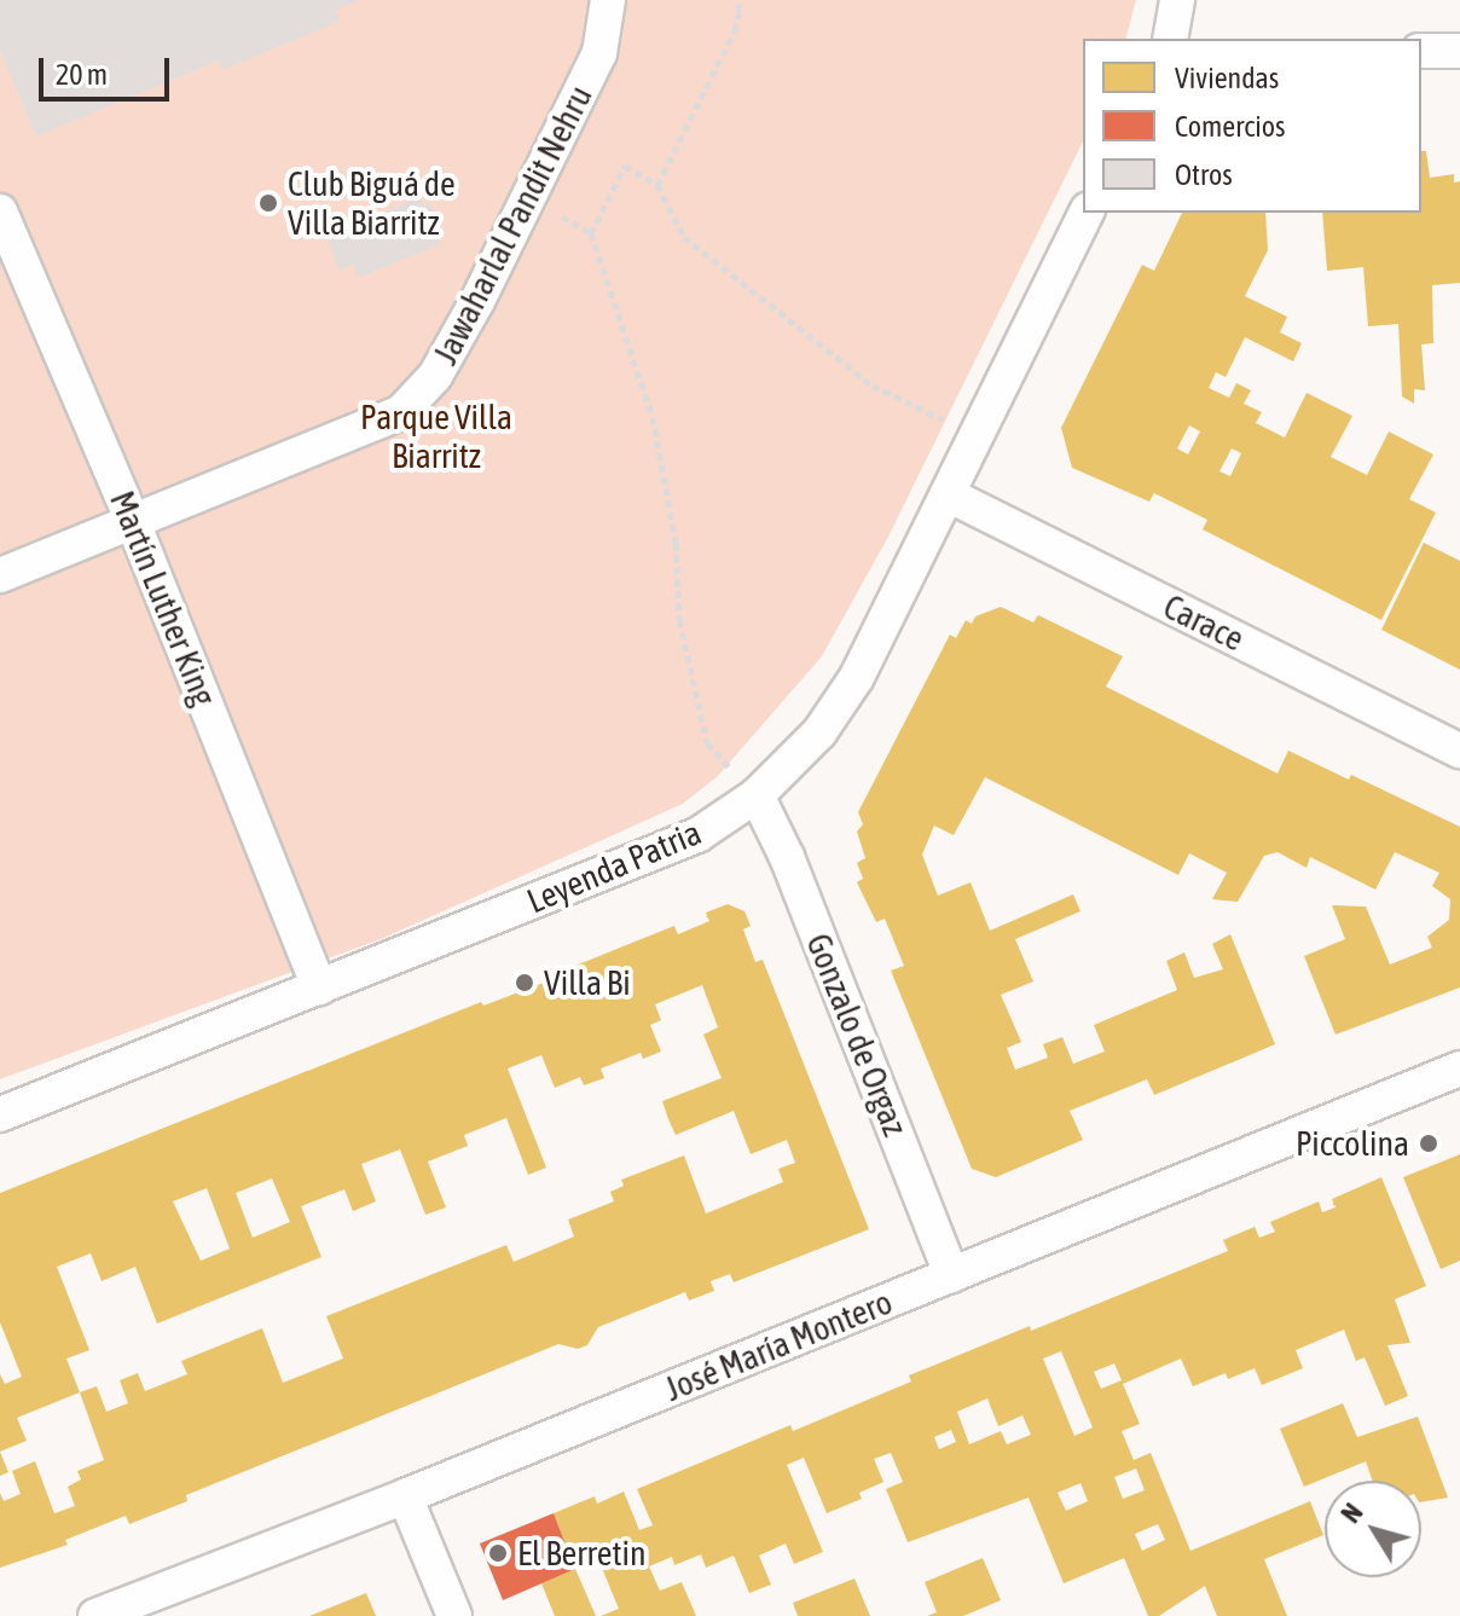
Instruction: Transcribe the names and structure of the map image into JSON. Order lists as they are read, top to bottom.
{
  "streets": {
    "street": [
      "Jawaharlal Pandit Nehru",
      "Martín Luther King",
      "Carace",
      "Leyenda Patria",
      "Gonzalo de Orgaz",
      "José María Montero"
    ]
  },
  "crossings": [
    ["Jawaharlal Pandit Nehru", "Martín Luther King"],
    ["Martín Luther King", "Leyenda Patria"],
    ["Carace", "Leyenda Patria"],
    ["Leyenda Patria", "Gonzalo de Orgaz"],
    ["Gonzalo de Orgaz", "José María Montero"]
  ],
  "parks": ["Parque Villa Biarritz"],
  "places": [
    "Club Biguá de Villa Biarritz",
    "Villa Bi",
    "Piccolina",
    "El Berretin"
  ],
  "legend": ["Viviendas", "Comercios", "Otros"],
  "scale_bar": "20 m",
  "north": "top left"
}
